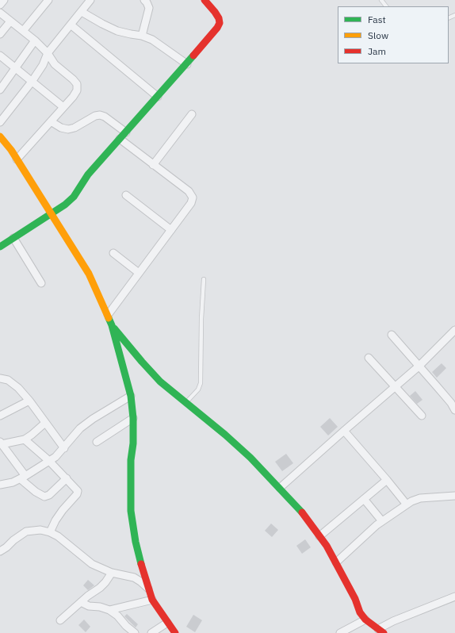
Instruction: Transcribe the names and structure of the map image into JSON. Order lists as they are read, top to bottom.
{
  "legend": ["Fast", "Slow", "Jam"]
}
